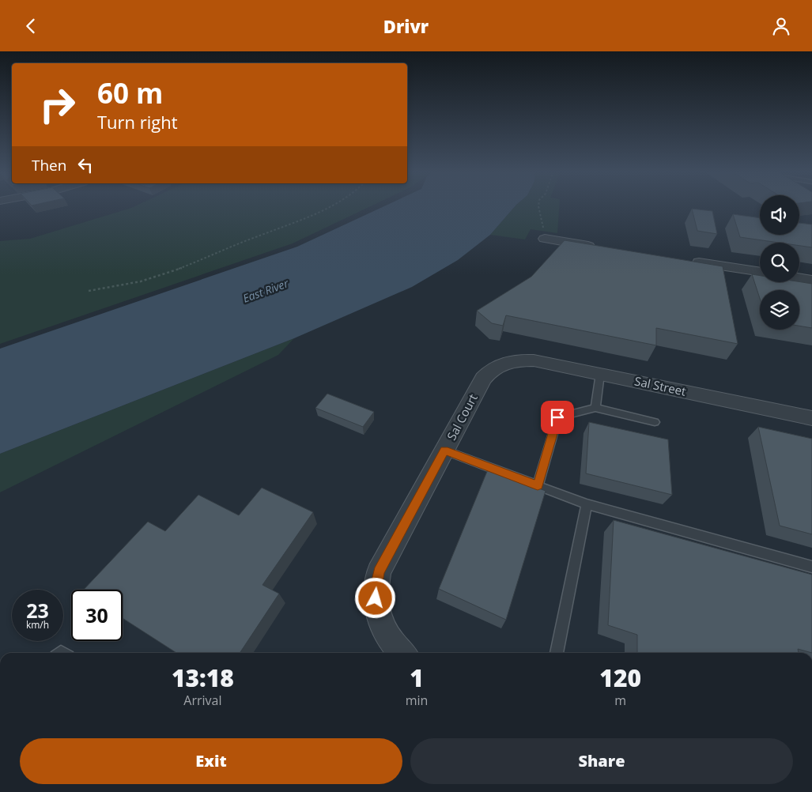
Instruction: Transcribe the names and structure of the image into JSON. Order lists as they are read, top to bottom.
{
  "streets": {
    "street": ["Sal Street", "Sal Court"]
  },
  "crossings": [
    ["Sal Street", "Sal Court"]
  ],
  "water": ["East River"],
  "page": {
    "header": "Drivr",
    "turn": ["60 m", "Turn right"],
    "then": "Then",
    "speed": "23 km/h",
    "limit": "30",
    "eta": [
      "13:18",
      "Arrival",
      "1",
      "min",
      "120",
      "m"
    ],
    "buttons": ["Exit", "Share"]
  }
}
